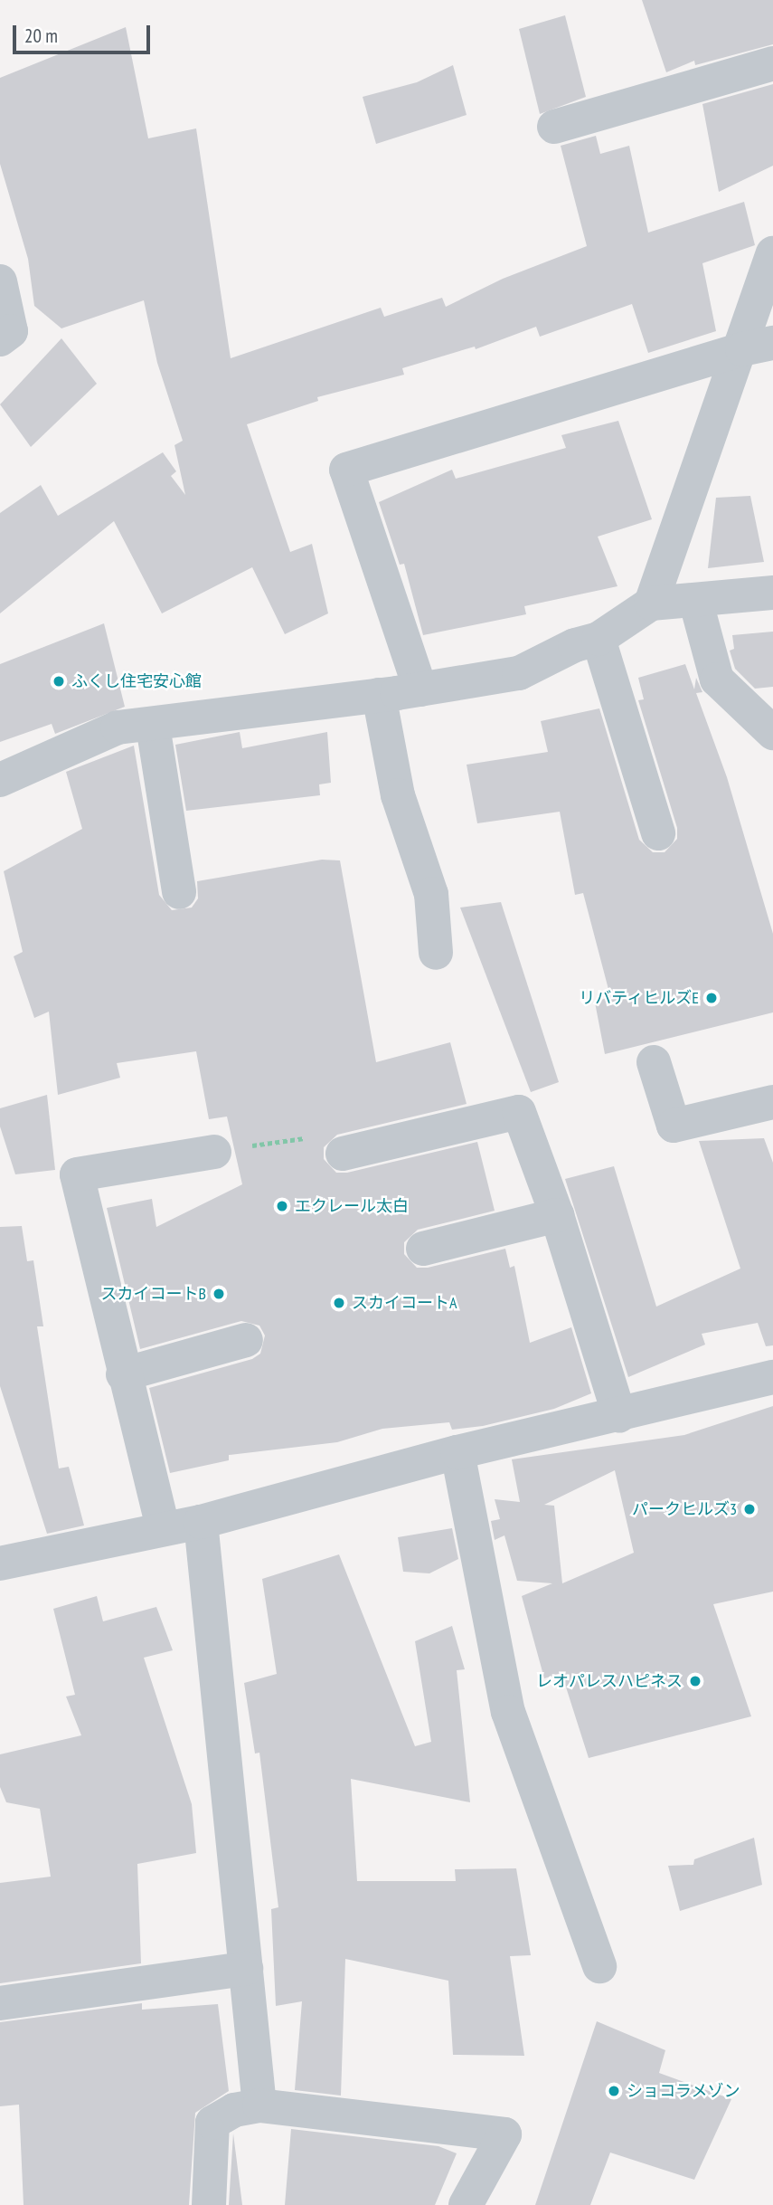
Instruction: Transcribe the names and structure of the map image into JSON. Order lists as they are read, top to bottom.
{
  "places": [
    "ふくし住宅安心館",
    "リバティヒルズE",
    "エクレール太白",
    "スカイコートB",
    "スカイコートA",
    "パークヒルズ3",
    "レオパレスハピネス",
    "ショコラメゾン"
  ],
  "scale_bar": "20 m"
}
